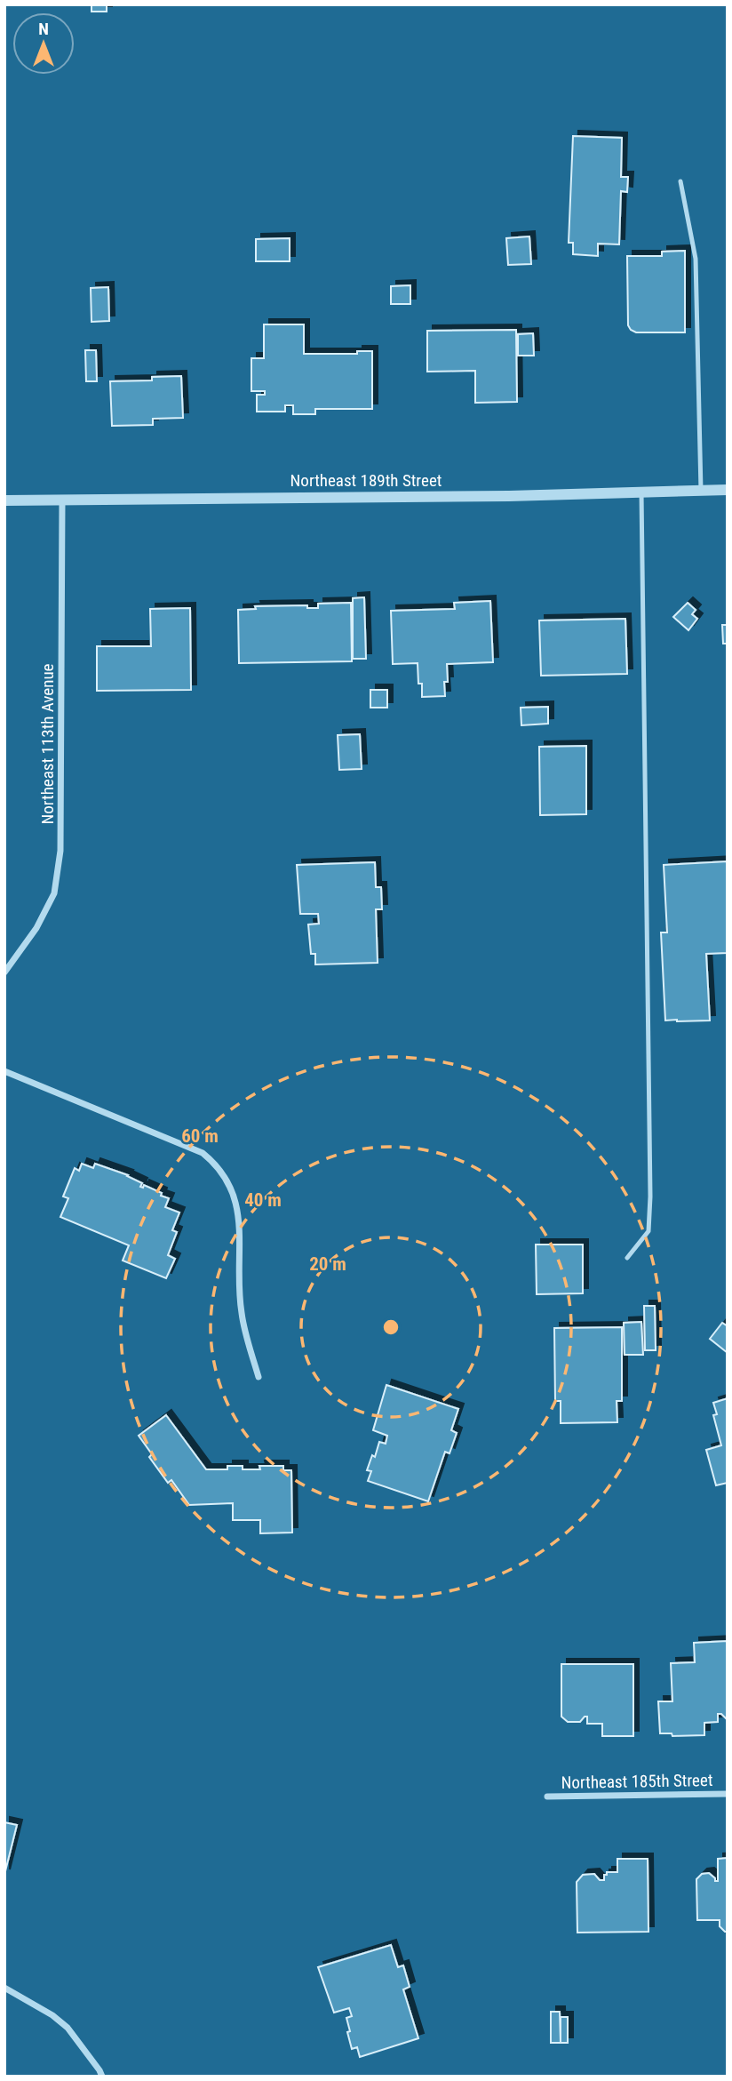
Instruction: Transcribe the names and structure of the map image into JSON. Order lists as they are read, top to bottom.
{
  "streets": {
    "street": ["Northeast 189th Street", "Northeast 113th Avenue", "Northeast 185th Street"]
  },
  "crossings": [
    ["Northeast 189th Street", "Northeast 113th Avenue"]
  ],
  "north": "top",
  "rings": ["60 m", "40 m", "20 m"]
}
